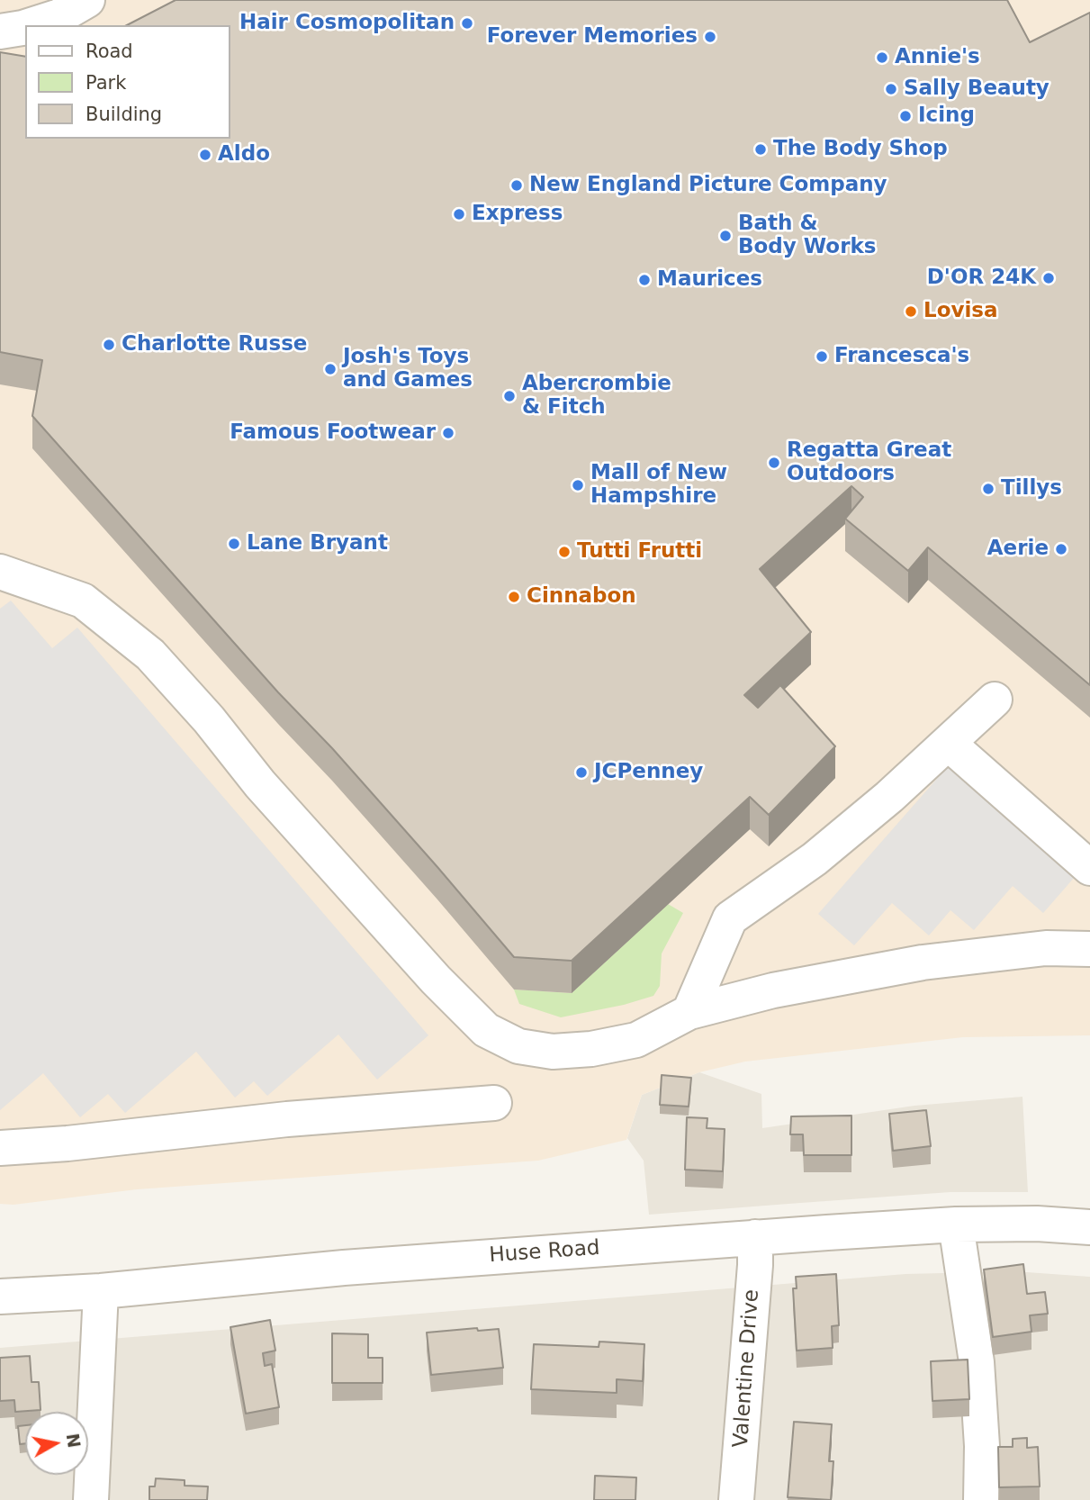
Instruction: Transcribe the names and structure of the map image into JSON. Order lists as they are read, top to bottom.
{
  "streets": {
    "street": ["Huse Road", "Valentine Drive"]
  },
  "crossings": [
    ["Huse Road", "Valentine Drive"]
  ],
  "places": [
    "Hair Cosmopolitan",
    "Forever Memories",
    "Annie's",
    "Sally Beauty",
    "Icing",
    "The Body Shop",
    "Aldo",
    "New England Picture Company",
    "Express",
    "Bath & Body Works",
    "D'OR 24K",
    "Maurices",
    "Lovisa",
    "Charlotte Russe",
    "Francesca's",
    "Josh's Toys and Games",
    "Abercrombie & Fitch",
    "Famous Footwear",
    "Regatta Great Outdoors",
    "Mall of New Hampshire",
    "Tillys",
    "Lane Bryant",
    "Aerie",
    "Tutti Frutti",
    "Cinnabon",
    "JCPenney"
  ],
  "legend": ["Road", "Park", "Building"],
  "north": "right"
}
